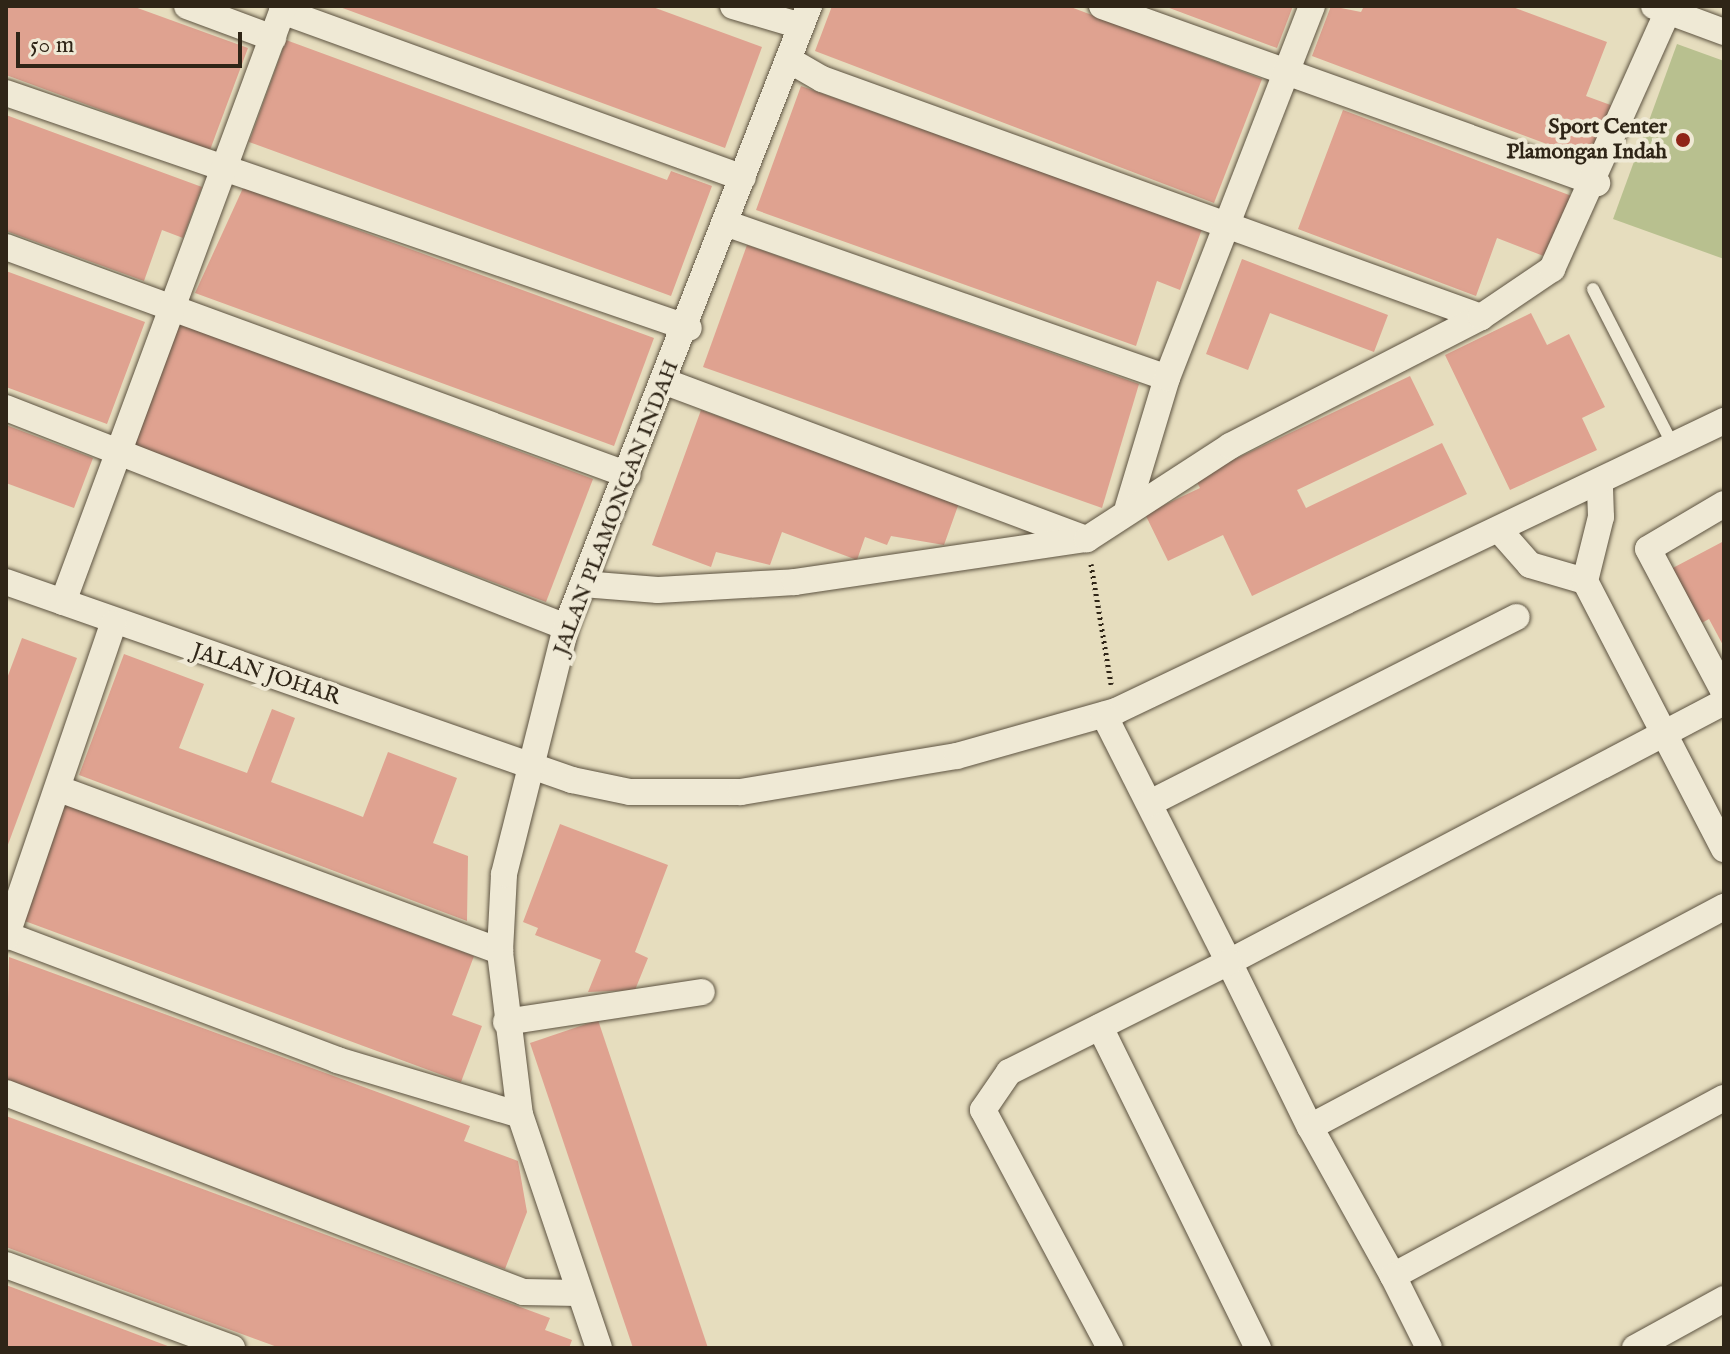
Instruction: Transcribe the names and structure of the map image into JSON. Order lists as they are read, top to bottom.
{
  "streets": {
    "street": ["JALAN PLAMONGAN INDAH", "JALAN JOHAR"]
  },
  "crossings": [
    ["JALAN PLAMONGAN INDAH", "JALAN JOHAR"]
  ],
  "places": ["Sport Center Plamongan Indah"],
  "scale_bar": "50 m"
}
